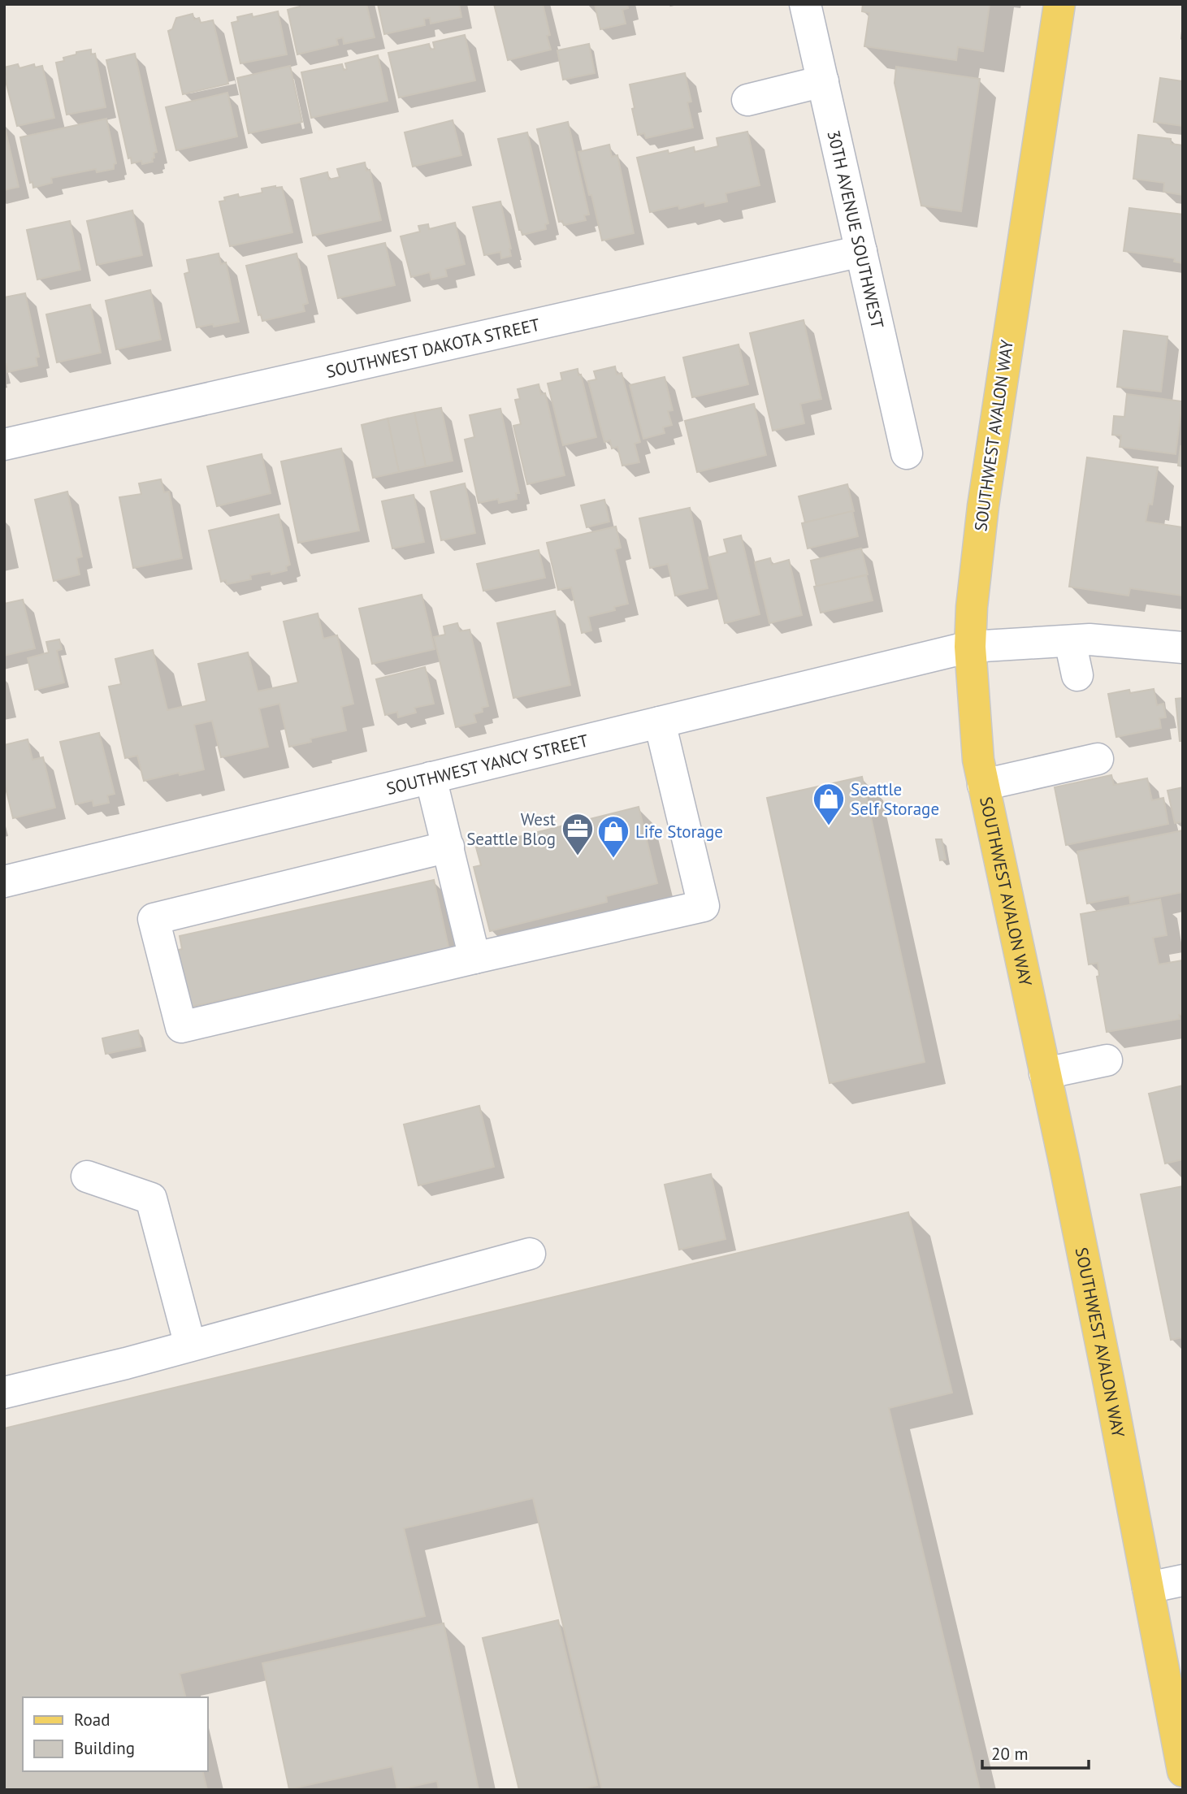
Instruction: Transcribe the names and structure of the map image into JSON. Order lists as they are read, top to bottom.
{
  "streets": {
    "main road": ["SOUTHWEST AVALON WAY"],
    "street": ["30TH AVENUE SOUTHWEST", "SOUTHWEST DAKOTA STREET", "SOUTHWEST YANCY STREET"]
  },
  "crossings": [
    ["30TH AVENUE SOUTHWEST", "SOUTHWEST DAKOTA STREET"],
    ["SOUTHWEST AVALON WAY", "SOUTHWEST YANCY STREET"]
  ],
  "places": {
    "shop": ["Seattle Self Storage", "Life Storage"],
    "office": ["West Seattle Blog"]
  },
  "legend": ["Road", "Building"],
  "scale_bar": "20 m"
}
